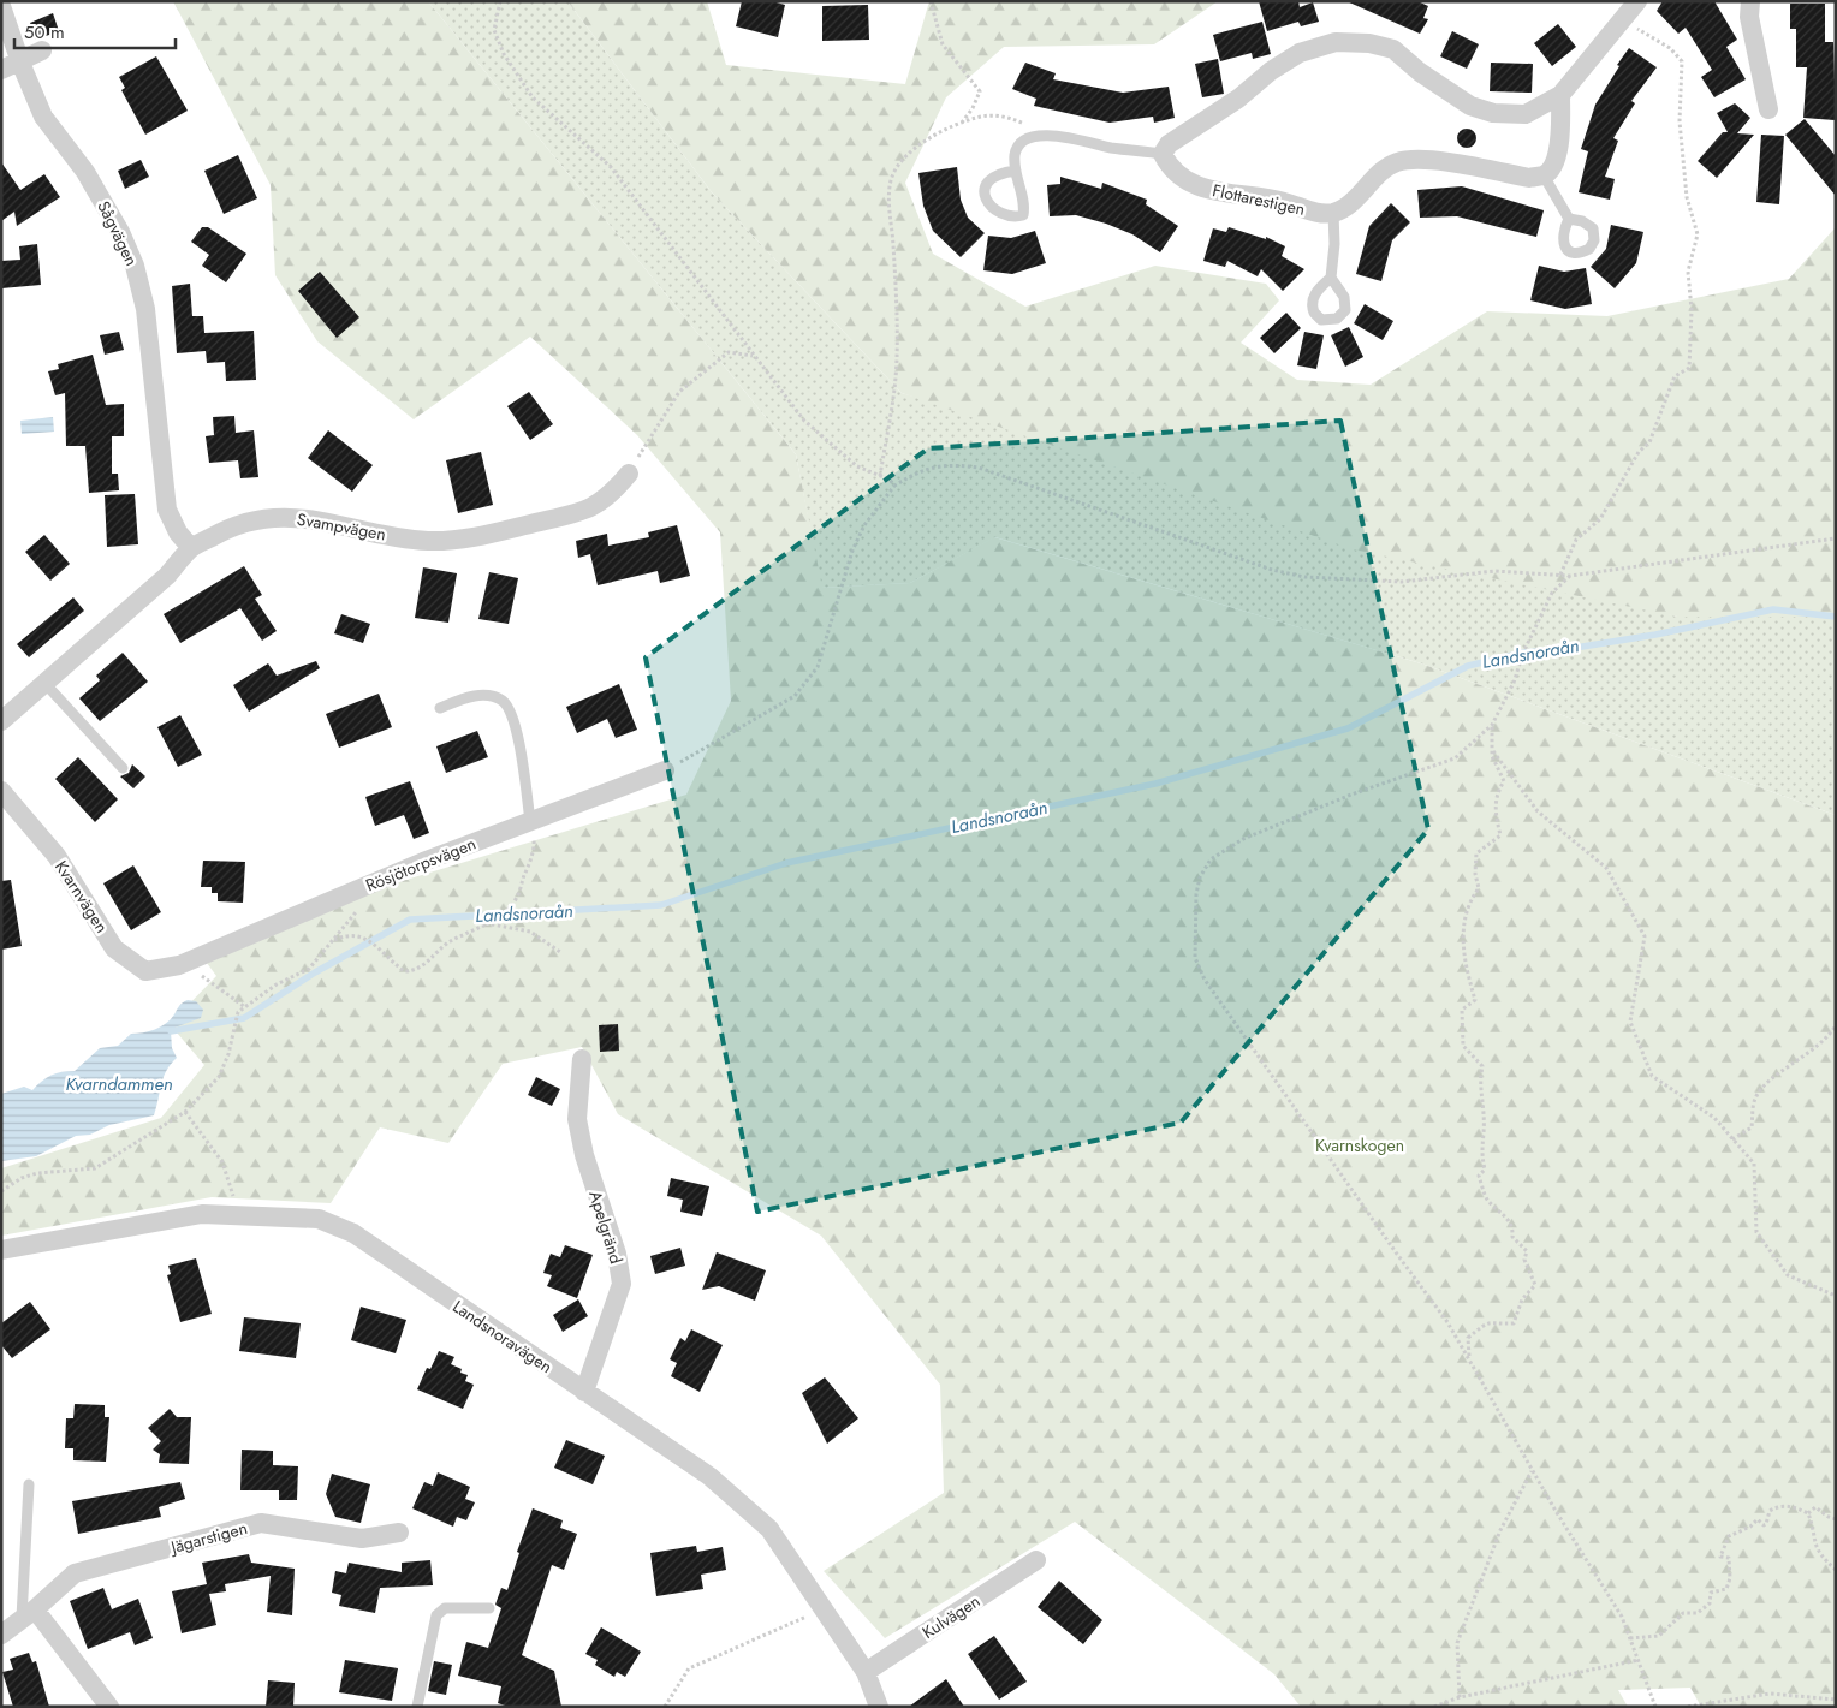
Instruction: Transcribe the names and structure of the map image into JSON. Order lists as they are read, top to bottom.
{
  "streets": {
    "street": [
      "Flottarestigen",
      "Sågvägen",
      "Svampvägen",
      "Rösjötorpsvägen",
      "Kvarnvägen",
      "Apelgränd",
      "Landsnoravägen",
      "Jägarstigen",
      "Kulvägen"
    ]
  },
  "crossings": [
    ["Sågvägen", "Svampvägen"],
    ["Rösjötorpsvägen", "Kvarnvägen"],
    ["Apelgränd", "Landsnoravägen"],
    ["Landsnoravägen", "Kulvägen"]
  ],
  "water": ["Landsnoraån", "Kvarndammen"],
  "parks": ["Kvarnskogen"],
  "scale_bar": "50 m"
}
